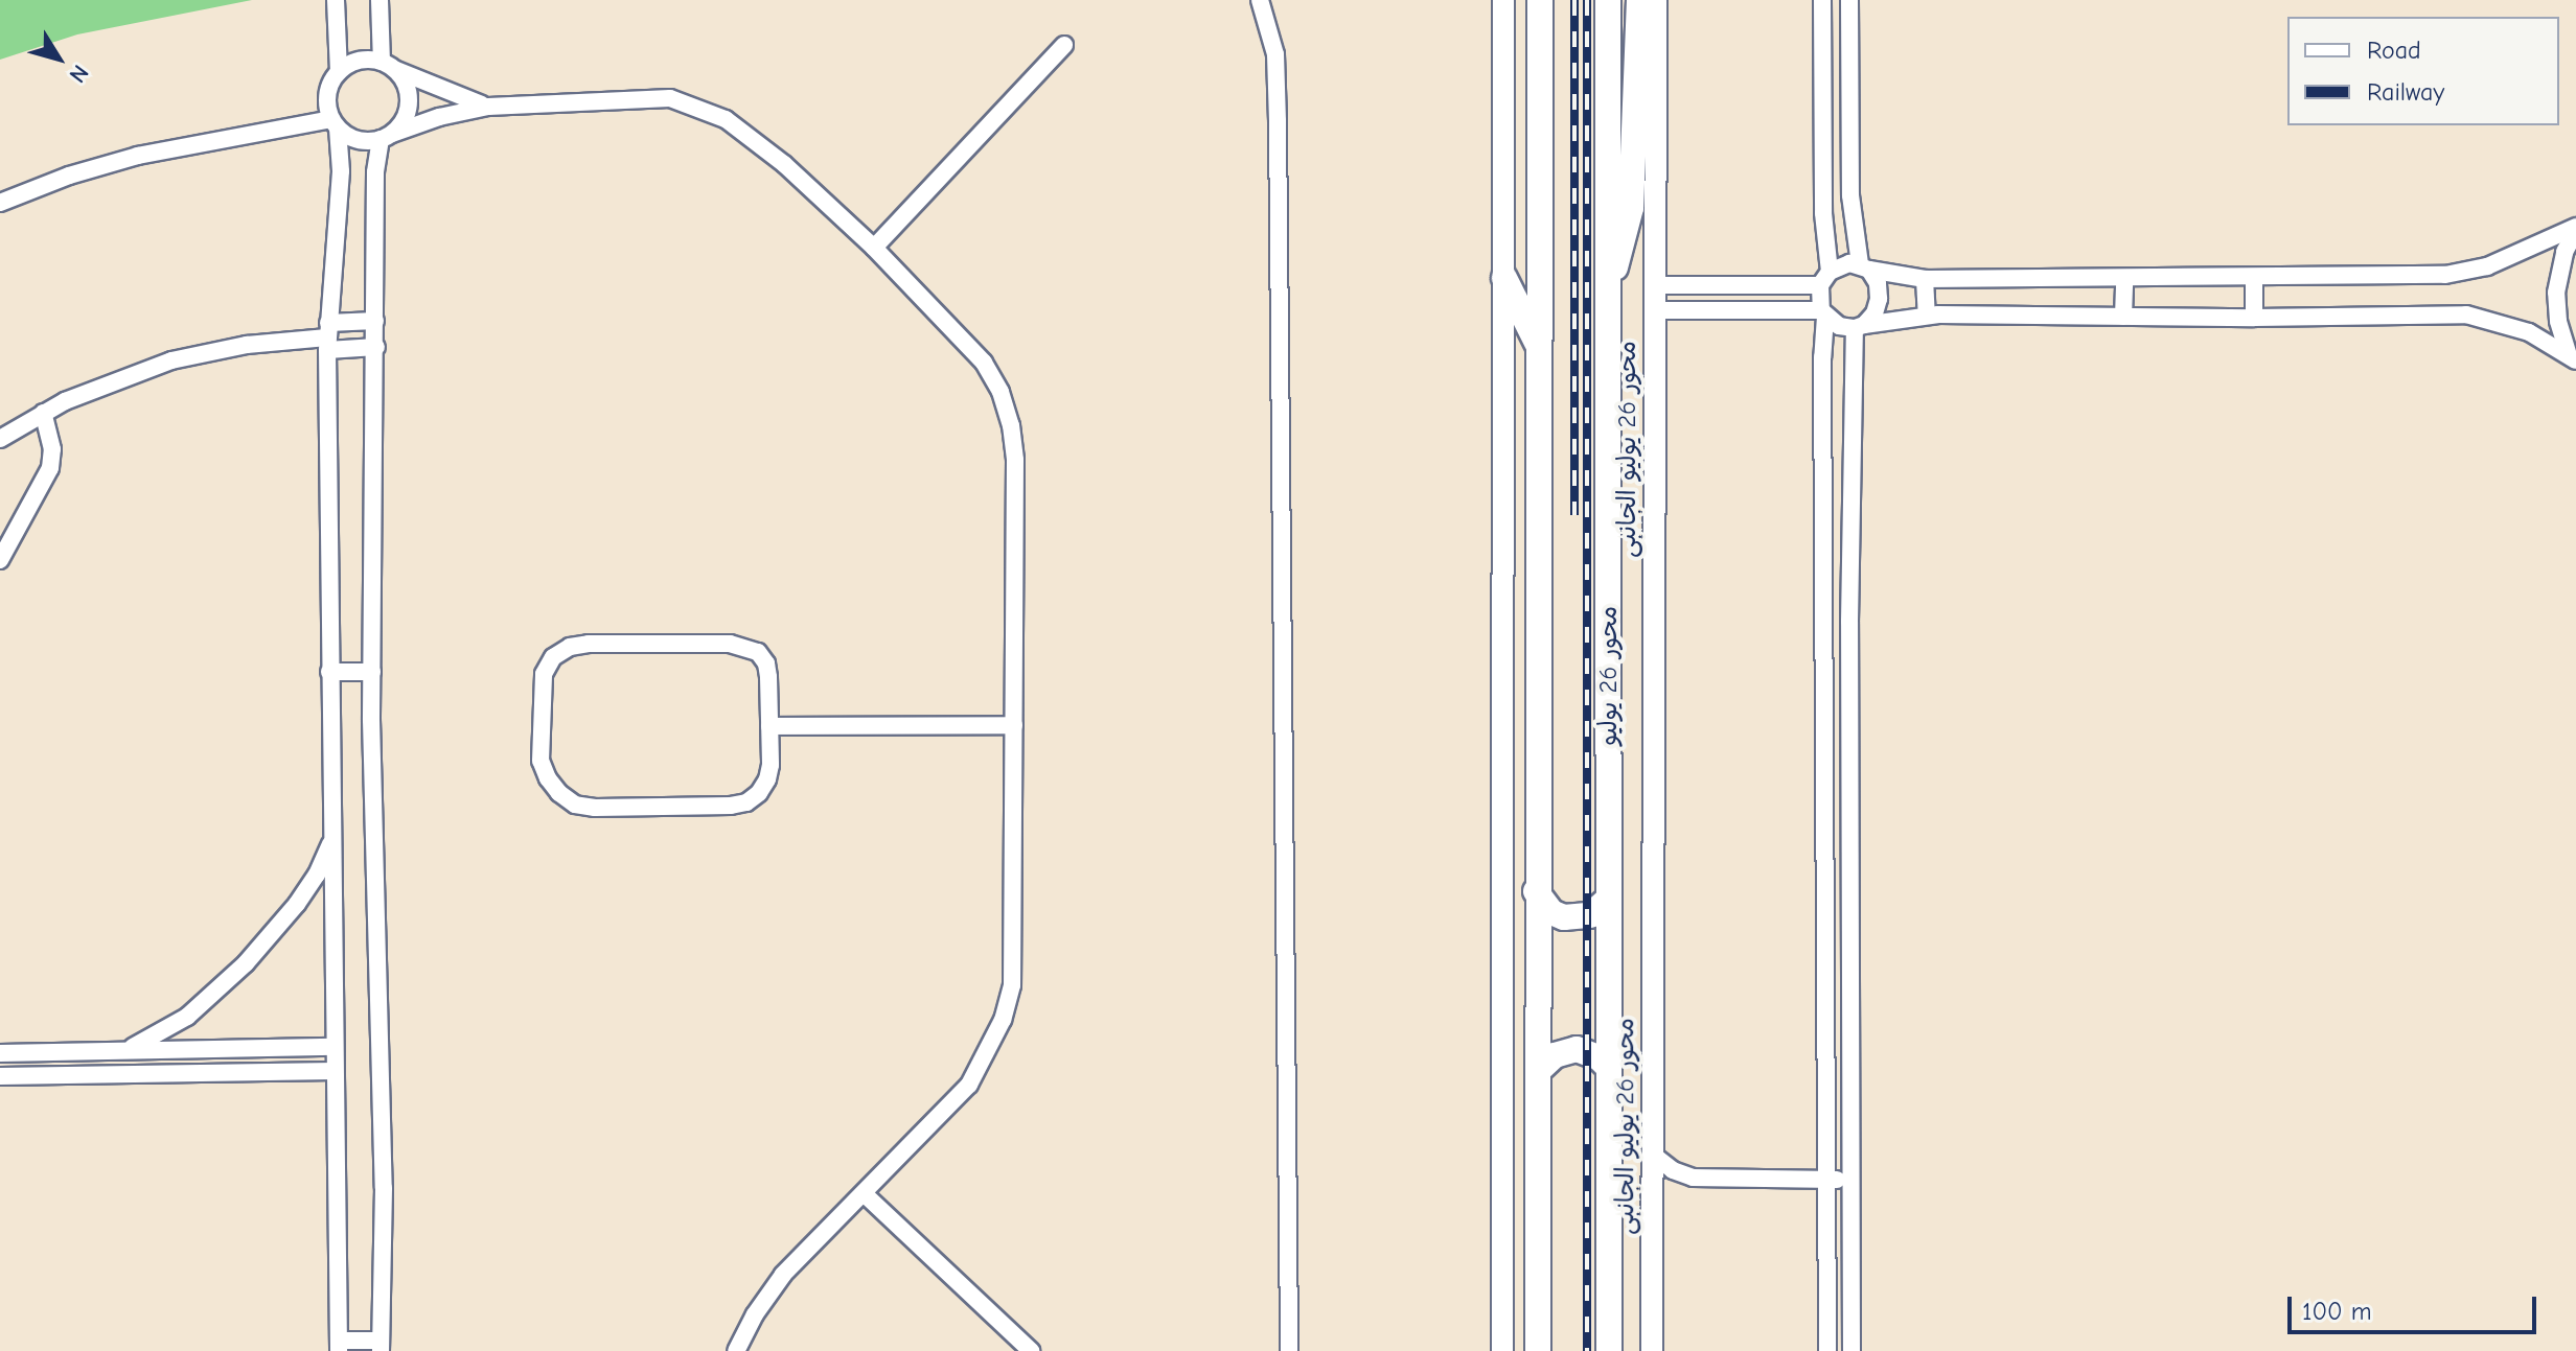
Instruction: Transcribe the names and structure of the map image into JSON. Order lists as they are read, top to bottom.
{
  "streets": {
    "highway": ["محور 26 يوليو"],
    "main road": ["محور 26 يوليو الجانبى"]
  },
  "legend": ["Road", "Railway"],
  "scale_bar": "100 m",
  "north": "bottom right"
}
